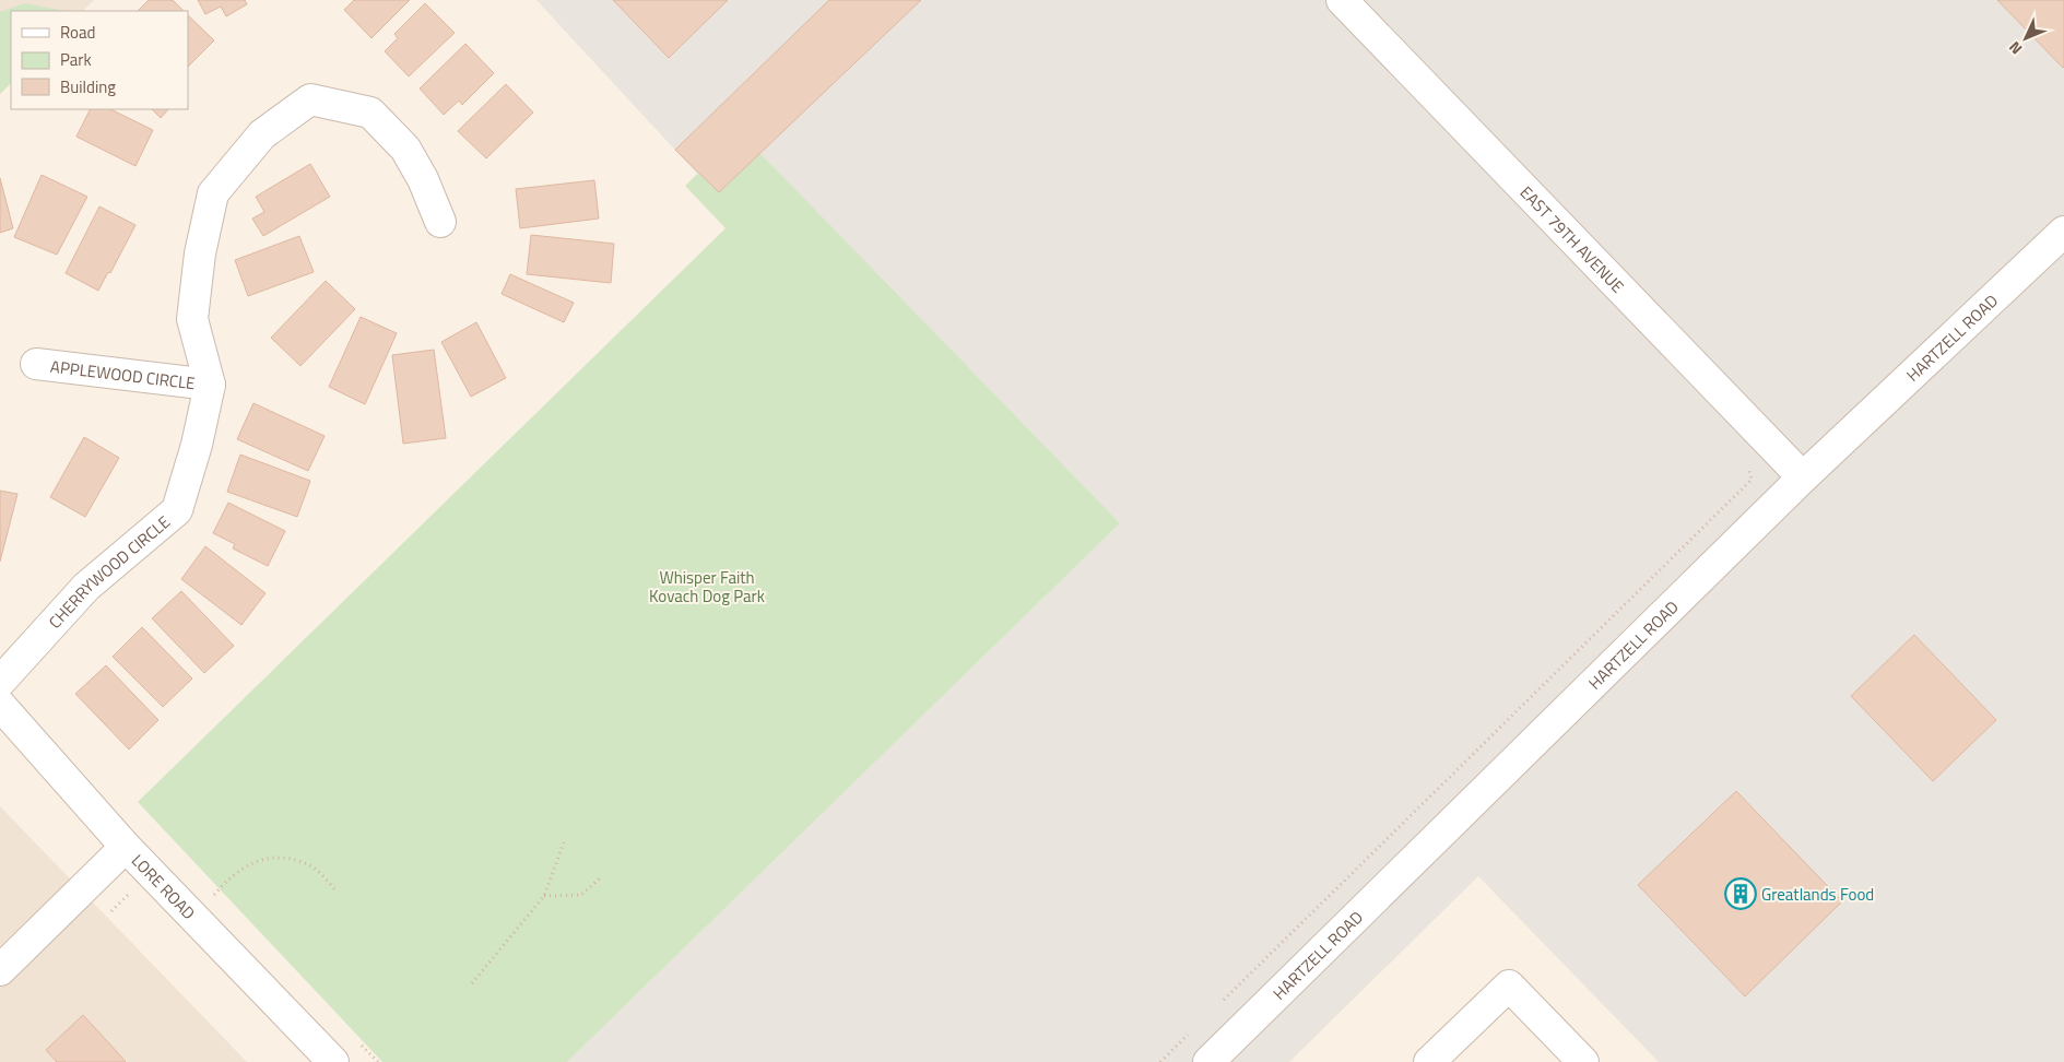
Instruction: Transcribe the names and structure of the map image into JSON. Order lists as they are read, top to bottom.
{
  "streets": {
    "street": [
      "EAST 79TH AVENUE",
      "HARTZELL ROAD",
      "APPLEWOOD CIRCLE",
      "CHERRYWOOD CIRCLE",
      "LORE ROAD"
    ]
  },
  "crossings": [
    ["EAST 79TH AVENUE", "HARTZELL ROAD"],
    ["APPLEWOOD CIRCLE", "CHERRYWOOD CIRCLE"]
  ],
  "parks": ["Whisper Faith Kovach Dog Park"],
  "places": {
    "building": ["Greatlands Food"]
  },
  "legend": ["Road", "Park", "Building"],
  "north": "bottom left"
}
